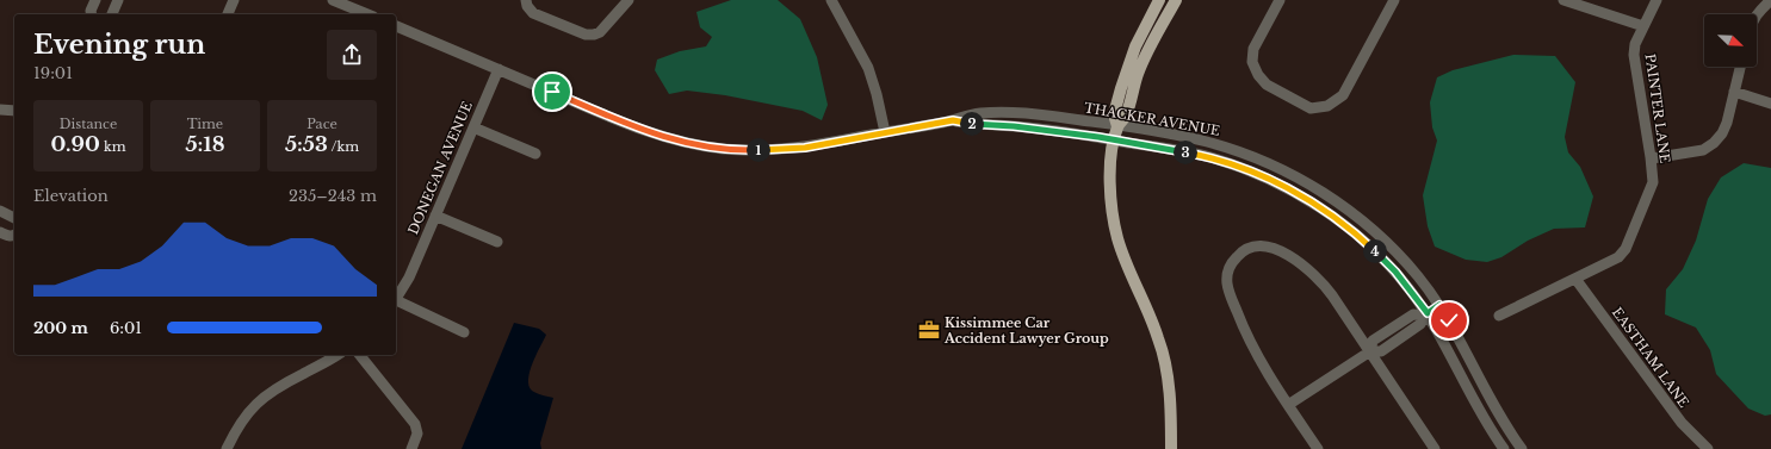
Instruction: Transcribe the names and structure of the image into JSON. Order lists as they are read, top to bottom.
{
  "streets": {
    "street": [
      "PAINTER LANE",
      "THACKER AVENUE",
      "DONEGAN AVENUE",
      "EASTHAM LANE"
    ]
  },
  "crossings": [
    ["PAINTER LANE", "EASTHAM LANE"],
    ["THACKER AVENUE", "DONEGAN AVENUE"]
  ],
  "places": {
    "office": ["Kissimmee Car Accident Lawyer Group"]
  },
  "north": "bottom right",
  "page": {
    "heading": ["Evening run", "19:01"],
    "stats": [
      ["Distance", "0.90 km"],
      ["Time", "5:18"],
      ["Pace", "5:53 /km"]
    ],
    "pins": [
      "2",
      "1",
      "3",
      "4"
    ],
    "chart": ["Elevation", "235–243 m"],
    "list": [
      {
        "name": "200 m",
        "note": "6:01"
      }
    ]
  }
}
